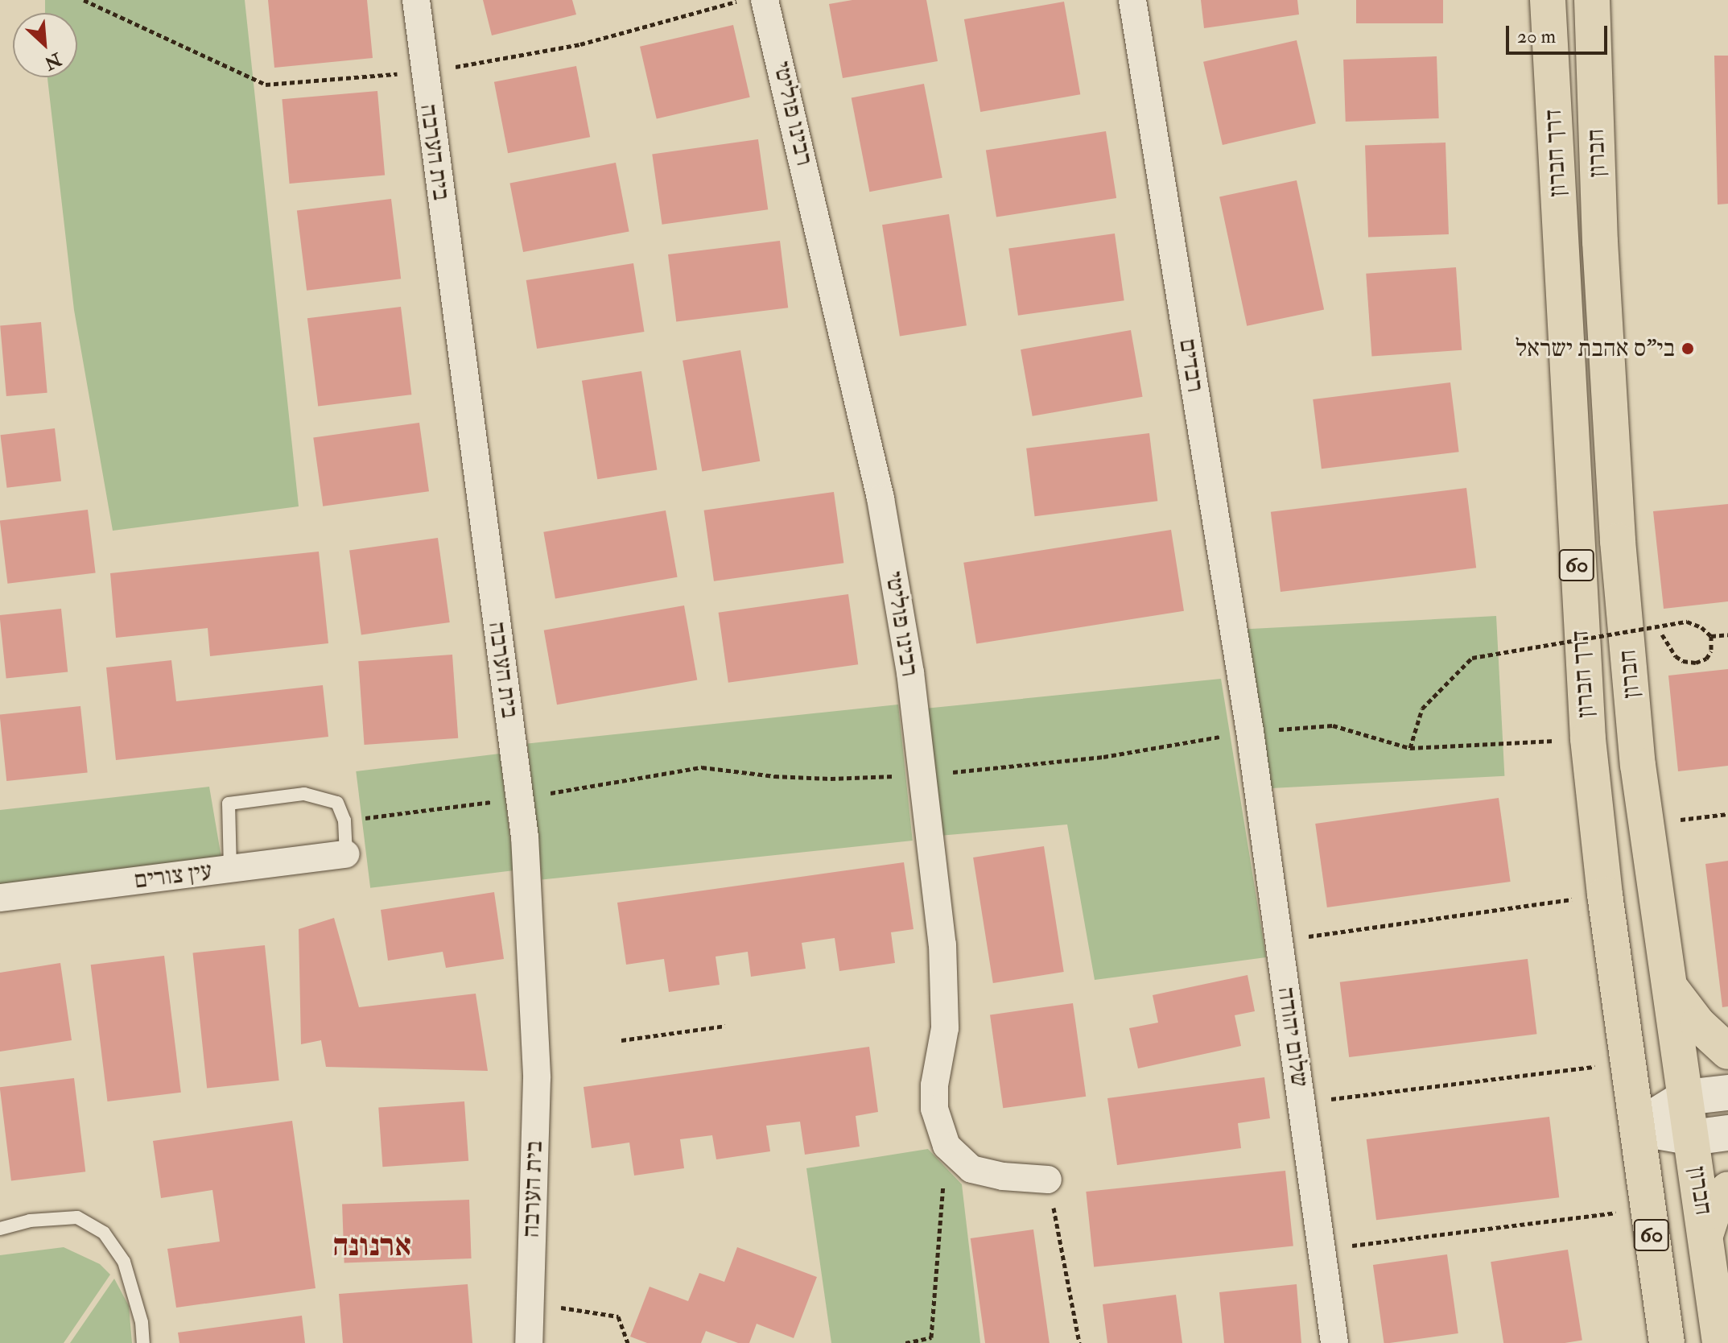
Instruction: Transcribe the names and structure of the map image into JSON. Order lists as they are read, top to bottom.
{
  "streets": {
    "highway": ["דרך חברון", "חברון", "60"],
    "street": [
      "רבינו פוליטי",
      "בית הערבה",
      "רבדים",
      "עין צורים",
      "שלום יהודה"
    ]
  },
  "crossings": [
    ["רבדים", "שלום יהודה"]
  ],
  "districts": ["ארנונה"],
  "places": ["בי\"ס אהבת ישראל"],
  "scale_bar": "20 m",
  "north": "bottom right"
}
